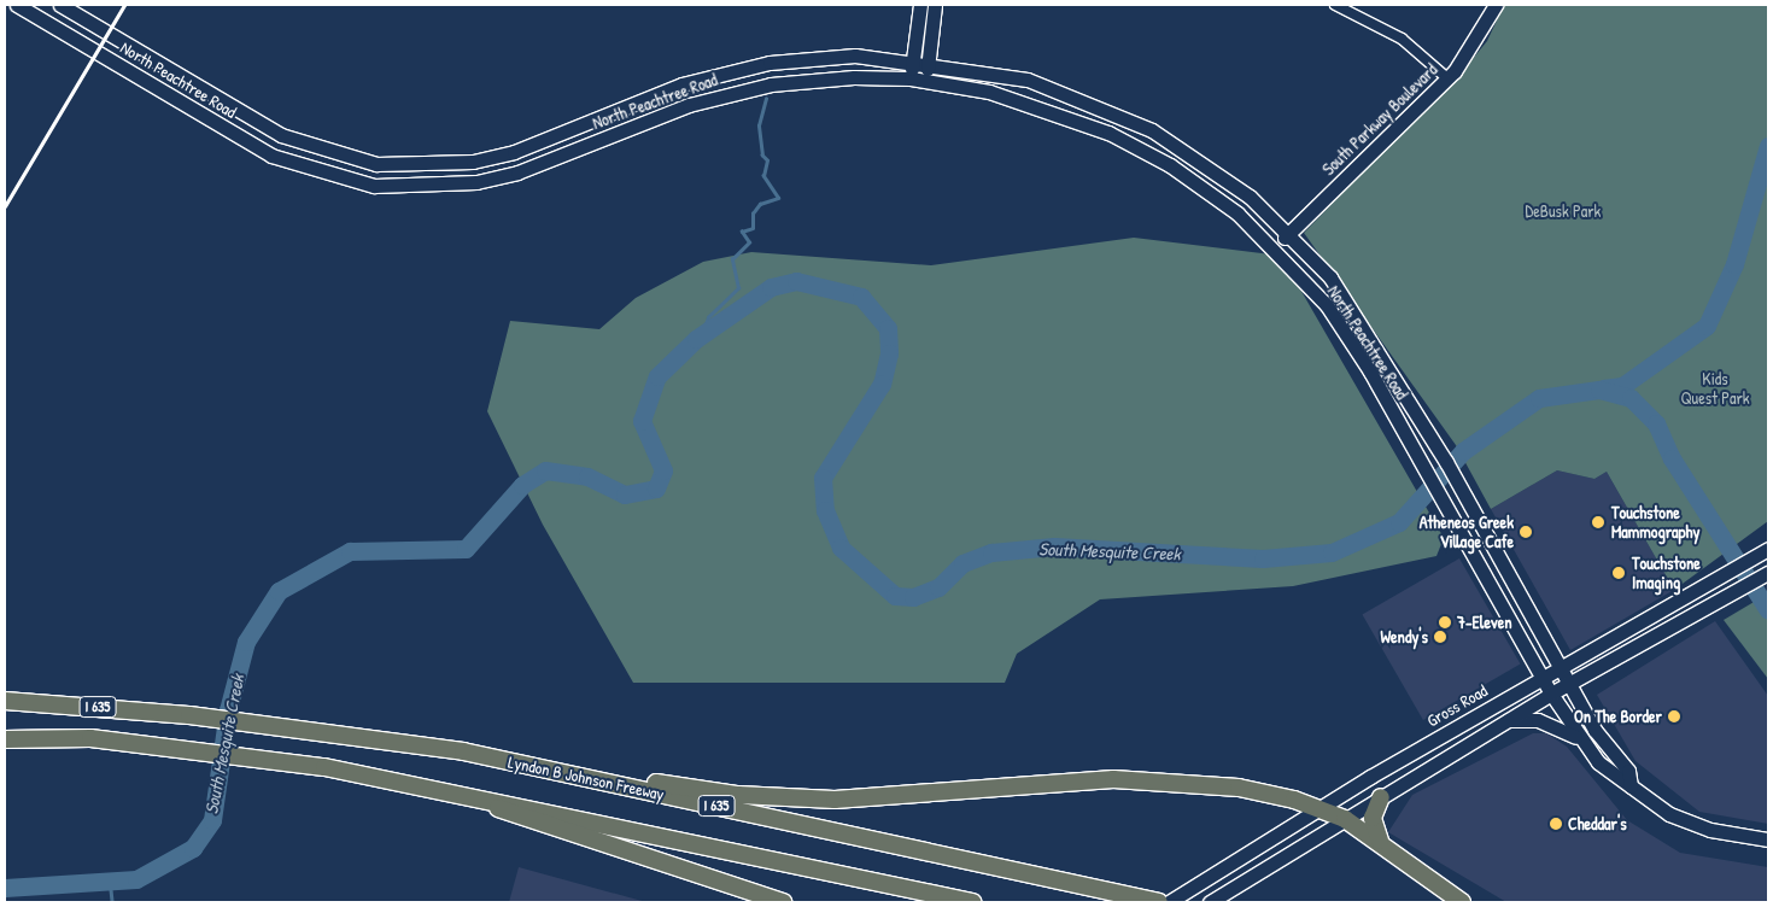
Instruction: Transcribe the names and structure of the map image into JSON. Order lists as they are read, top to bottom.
{
  "streets": {
    "highway": ["I 635", "Lyndon B Johnson Freeway"],
    "main road": ["North Peachtree Road", "South Parkway Boulevard", "Gross Road"]
  },
  "crossings": [
    ["North Peachtree Road", "South Parkway Boulevard"],
    ["North Peachtree Road", "Gross Road"]
  ],
  "water": ["South Mesquite Creek"],
  "parks": ["DeBusk Park", "Kids Quest Park"],
  "places": [
    "Touchstone Mammography",
    "Atheneos Greek Village Cafe",
    "Touchstone Imaging",
    "7-Eleven",
    "Wendy's",
    "On The Border",
    "Cheddar's"
  ]
}
